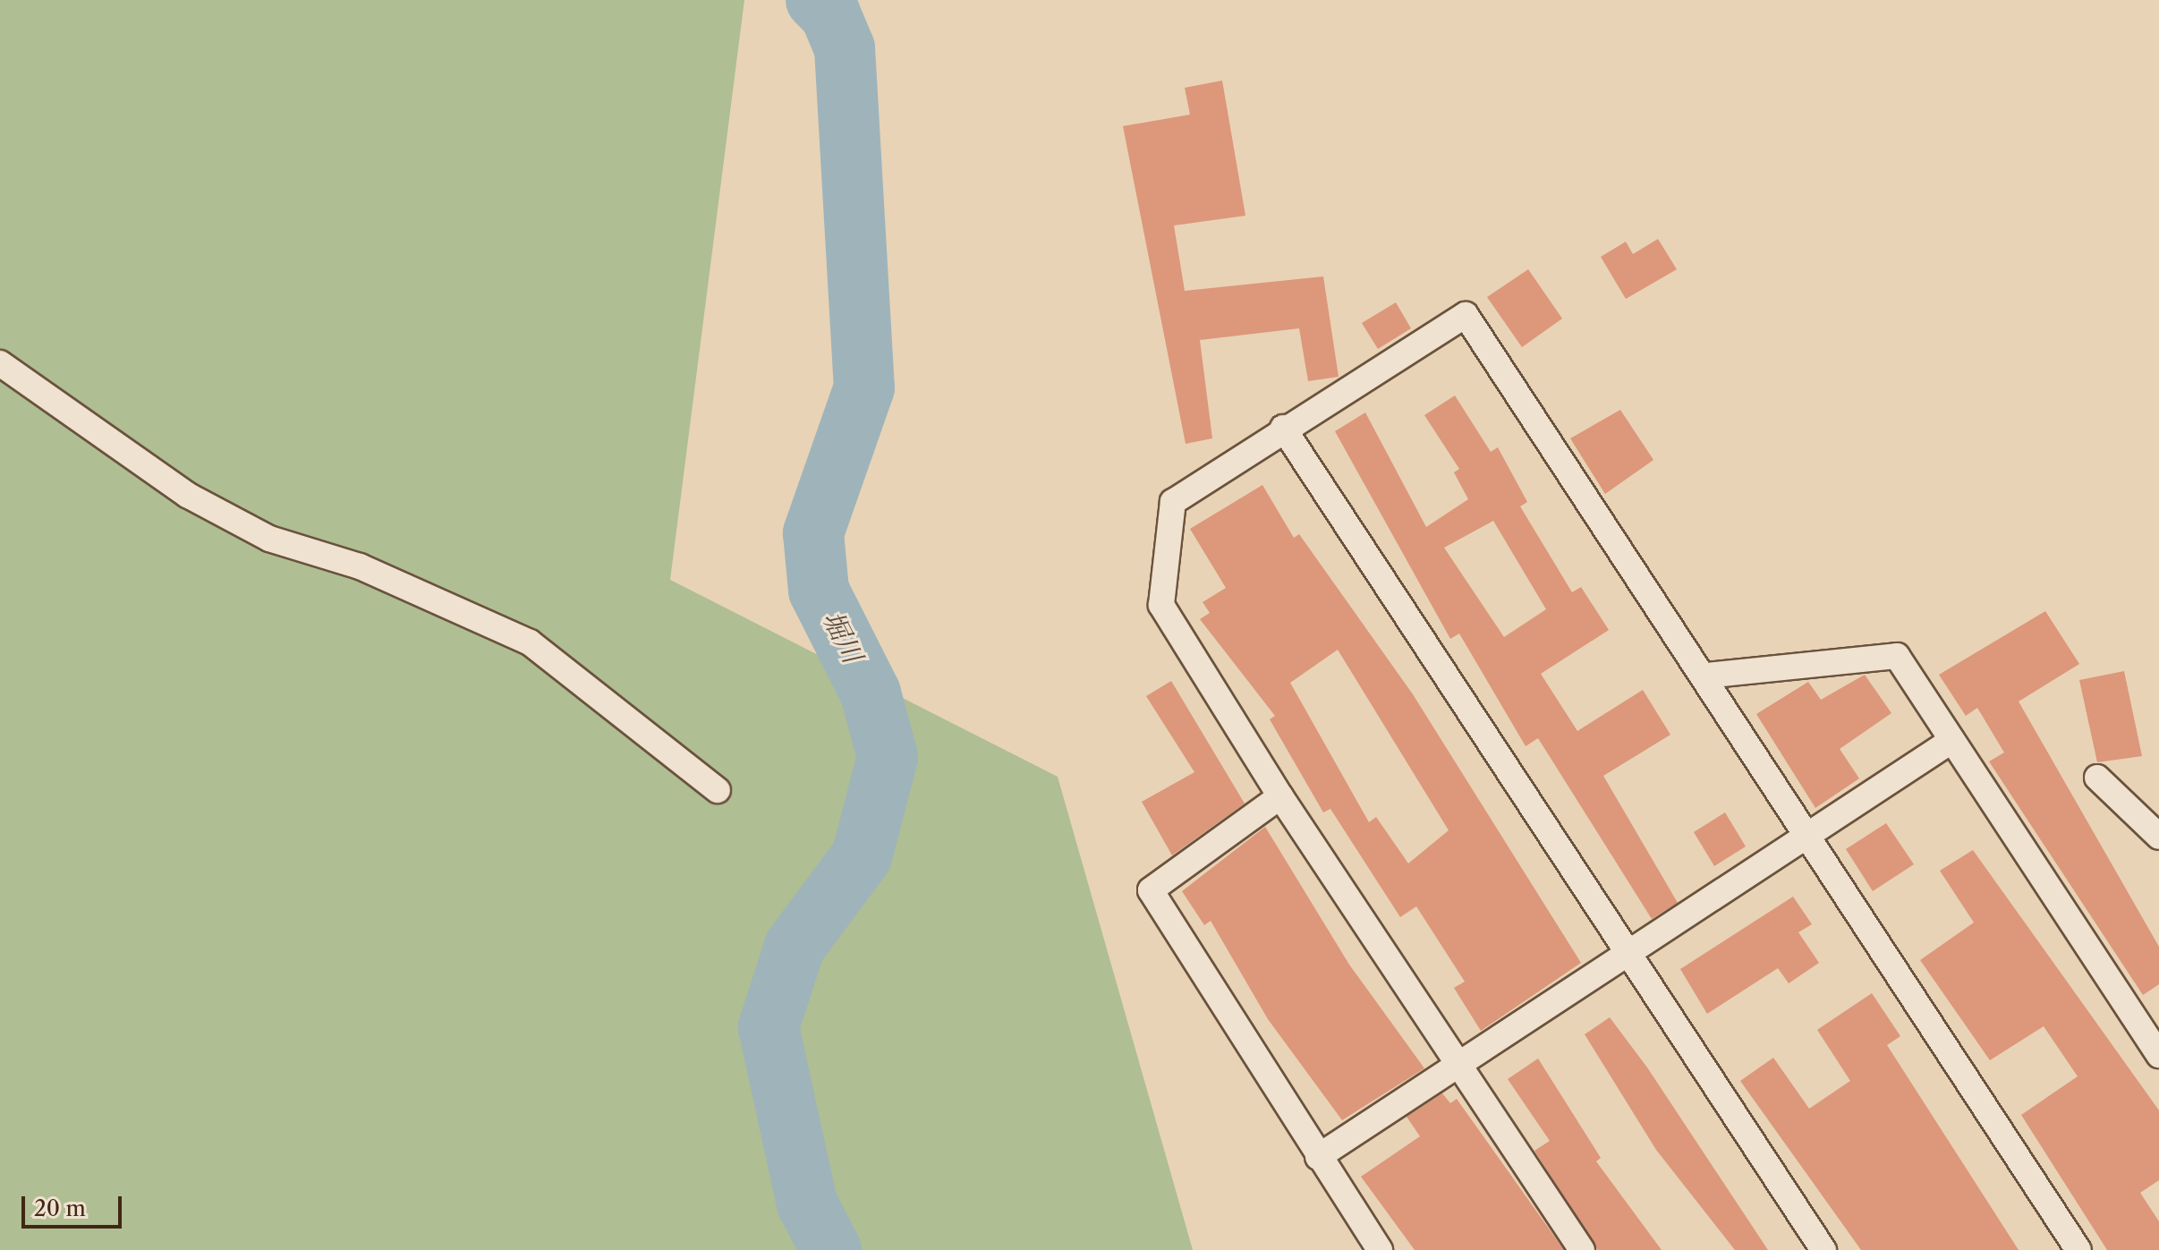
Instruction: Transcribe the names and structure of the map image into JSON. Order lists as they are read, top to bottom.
{
  "water": ["堀川"],
  "scale_bar": "20 m"
}
